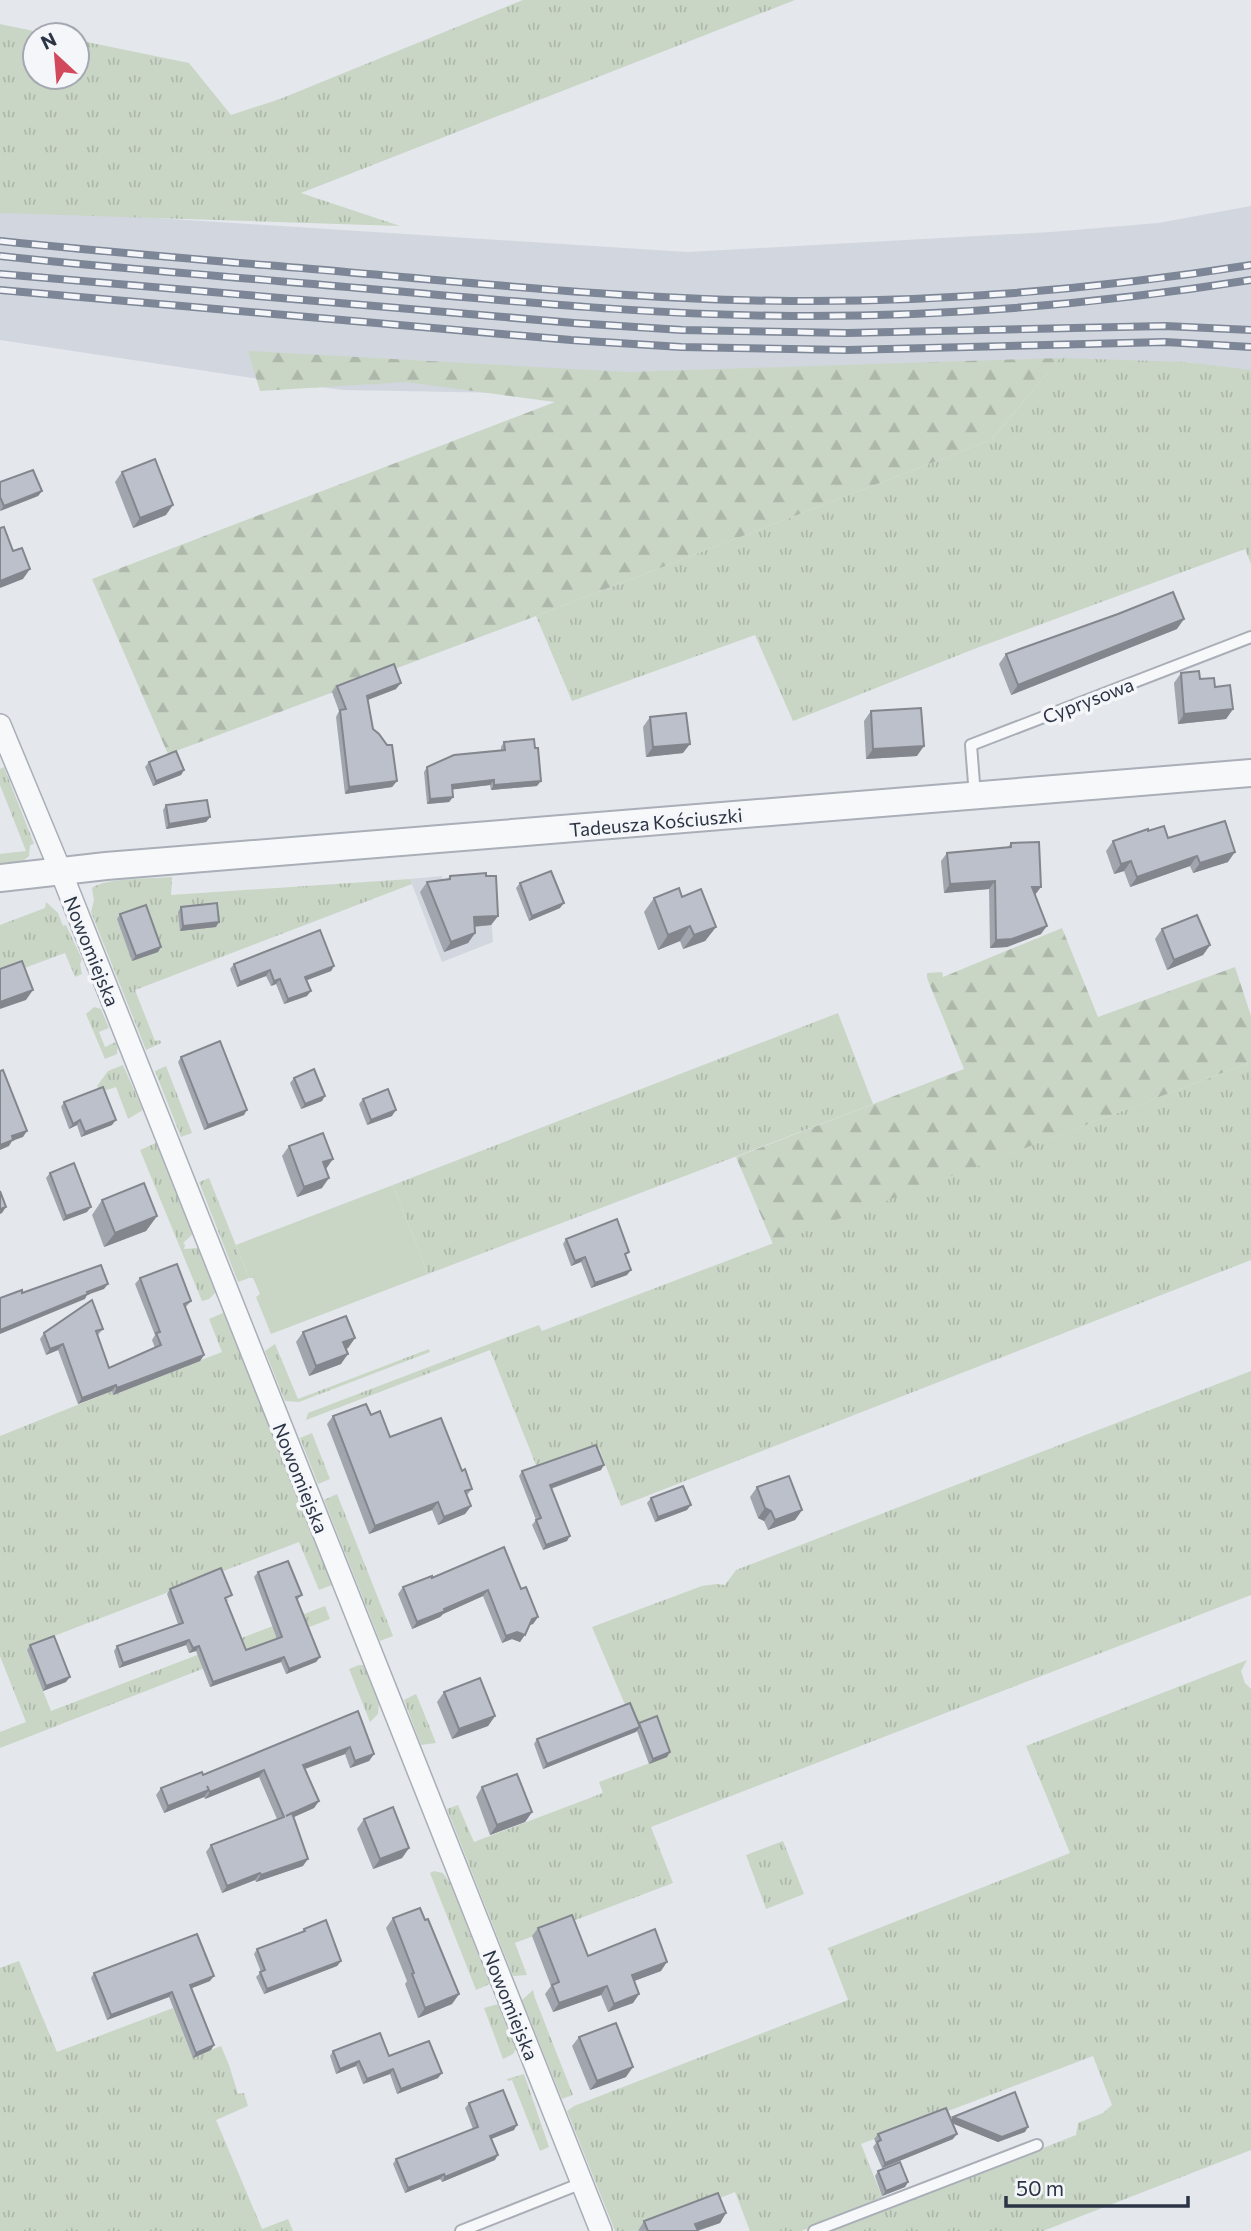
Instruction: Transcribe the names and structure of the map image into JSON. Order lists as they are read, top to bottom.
{
  "streets": {
    "street": ["Tadeusza Kościuszki", "Nowomiejska"],
    "lane": ["Cyprysowa"]
  },
  "crossings": [
    ["Cyprysowa", "Tadeusza Kościuszki"],
    ["Tadeusza Kościuszki", "Nowomiejska"]
  ],
  "scale_bar": "50 m",
  "north": "top left"
}
